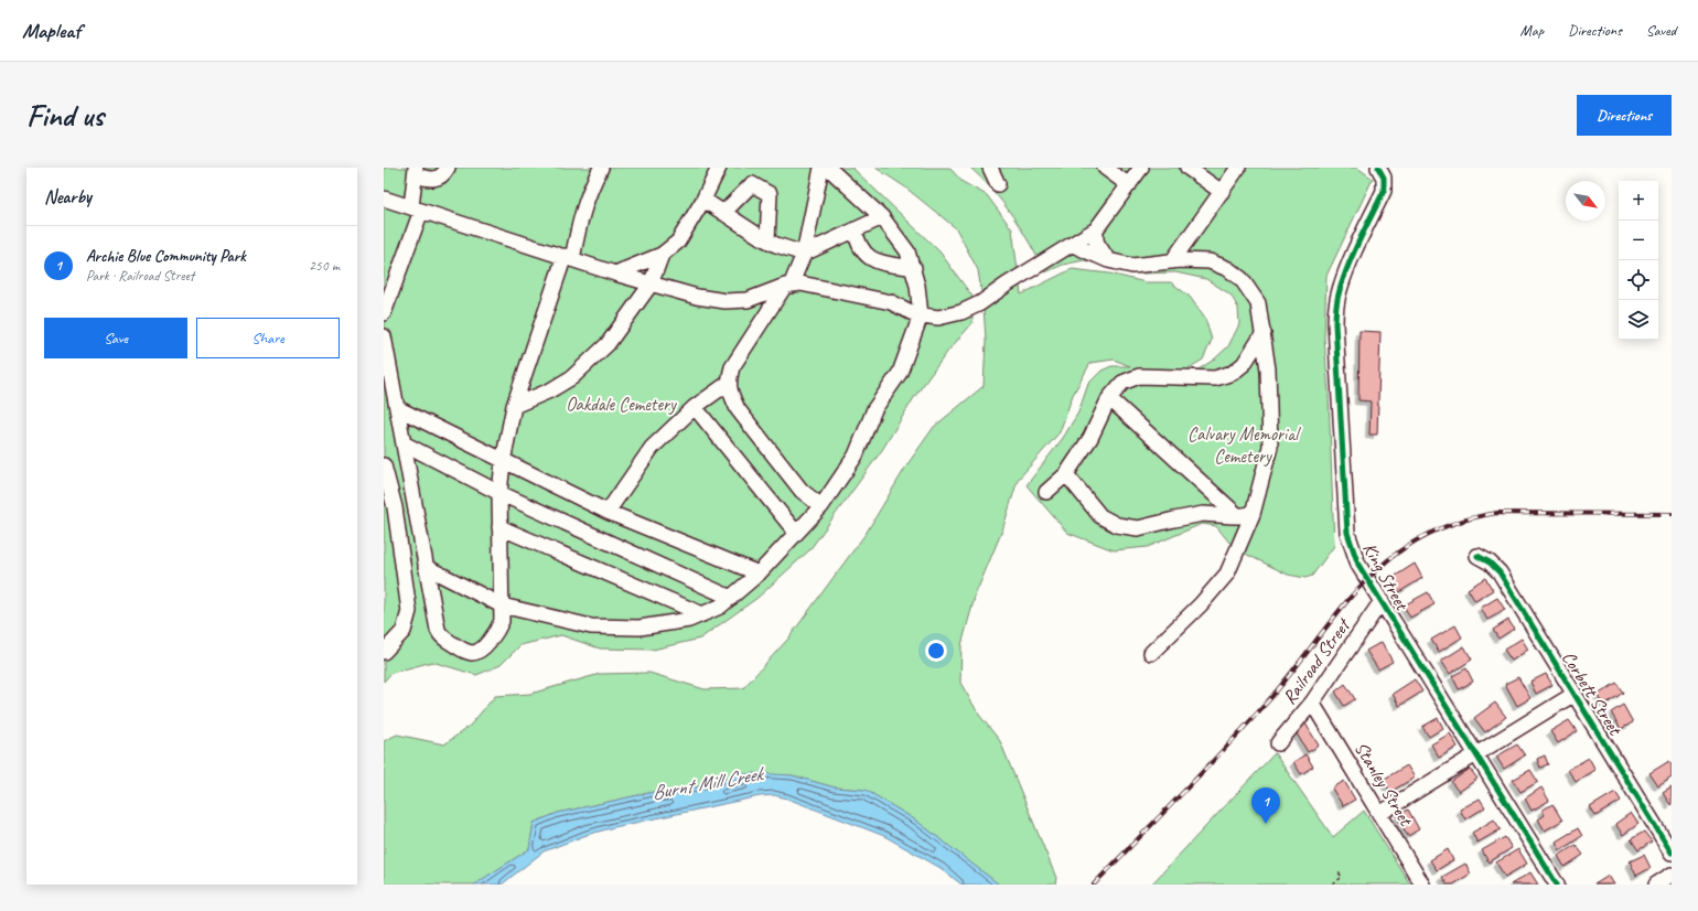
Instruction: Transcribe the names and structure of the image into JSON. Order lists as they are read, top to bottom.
{
  "streets": {
    "street": [
      "King Street",
      "Railroad Street",
      "Corbett Street",
      "Stanley Street"
    ]
  },
  "crossings": [
    ["King Street", "Railroad Street"],
    ["Railroad Street", "Stanley Street"]
  ],
  "water": ["Burnt Mill Creek"],
  "parks": ["Oakdale Cemetery", "Calvary Memorial Cemetery"],
  "north": "bottom right",
  "page": {
    "header": "Mapleaf",
    "nav": ["Map", "Directions", "Saved"],
    "buttons": [
      "Directions",
      ["Save", "Share"]
    ],
    "title": "Find us",
    "heading": "Nearby",
    "map_buttons": ["+", "−"],
    "list": [
      {
        "mark": "1",
        "name": "Archie Blue Community Park",
        "note": "Park · Railroad Street",
        "value": "250 m"
      }
    ],
    "pins": "1"
  }
}
